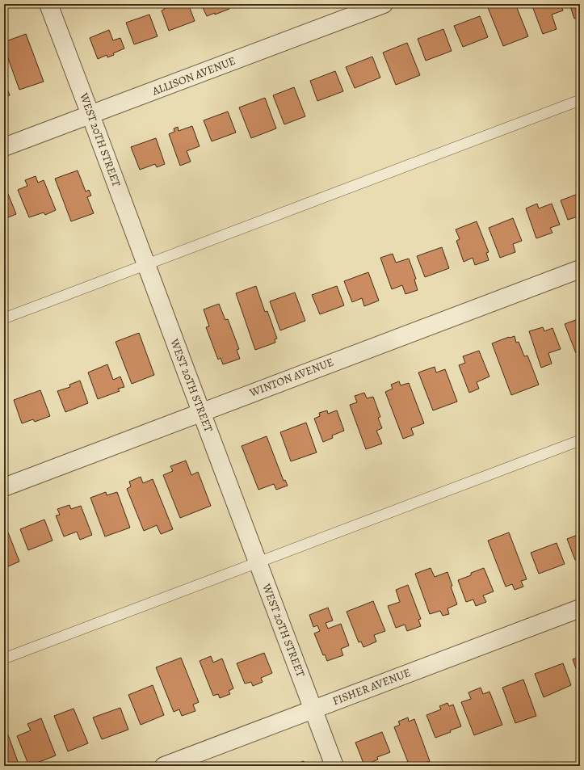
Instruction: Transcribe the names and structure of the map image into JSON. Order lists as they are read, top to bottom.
{
  "streets": {
    "street": [
      "ALLISON AVENUE",
      "WEST 20TH STREET",
      "WINTON AVENUE",
      "FISHER AVENUE"
    ]
  },
  "crossings": [
    ["ALLISON AVENUE", "WEST 20TH STREET"],
    ["WEST 20TH STREET", "WINTON AVENUE"],
    ["WEST 20TH STREET", "FISHER AVENUE"]
  ]
}
